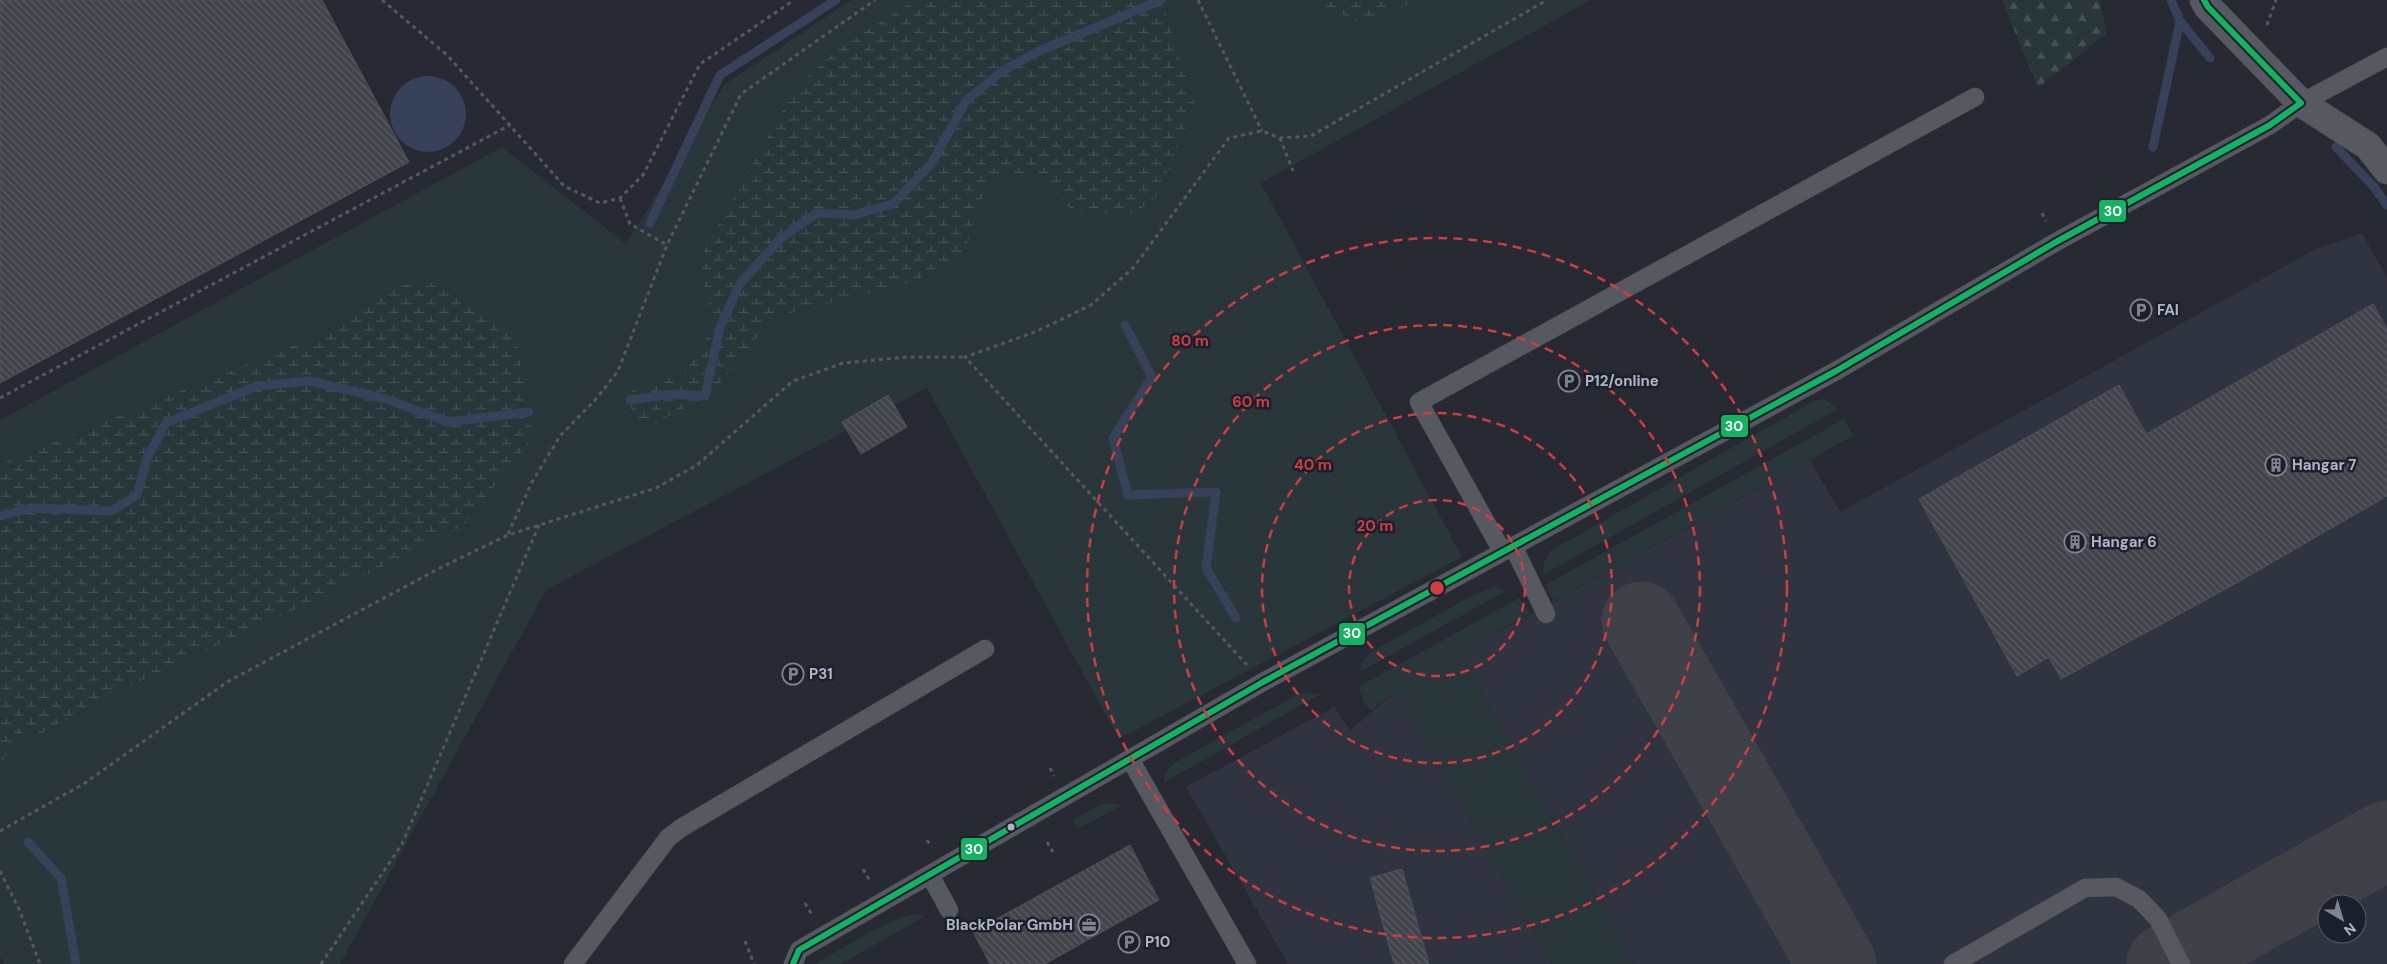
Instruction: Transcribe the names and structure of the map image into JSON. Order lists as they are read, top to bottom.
{
  "places": {
    "parking": [
      "FAI",
      "P12/online",
      "P31",
      "P10"
    ],
    "building": ["Hangar 7", "Hangar 6"],
    "office": ["BlackPolar GmbH"]
  },
  "lines": ["transit line 30"],
  "north": "bottom right",
  "rings": [
    "80 m",
    "60 m",
    "40 m",
    "20 m"
  ]
}
